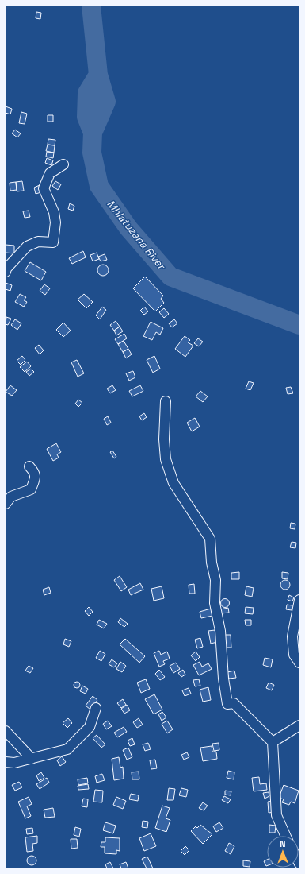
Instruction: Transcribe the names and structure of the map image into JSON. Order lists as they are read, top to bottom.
{
  "water": ["Mhlatuzana River"],
  "north": "top"
}
